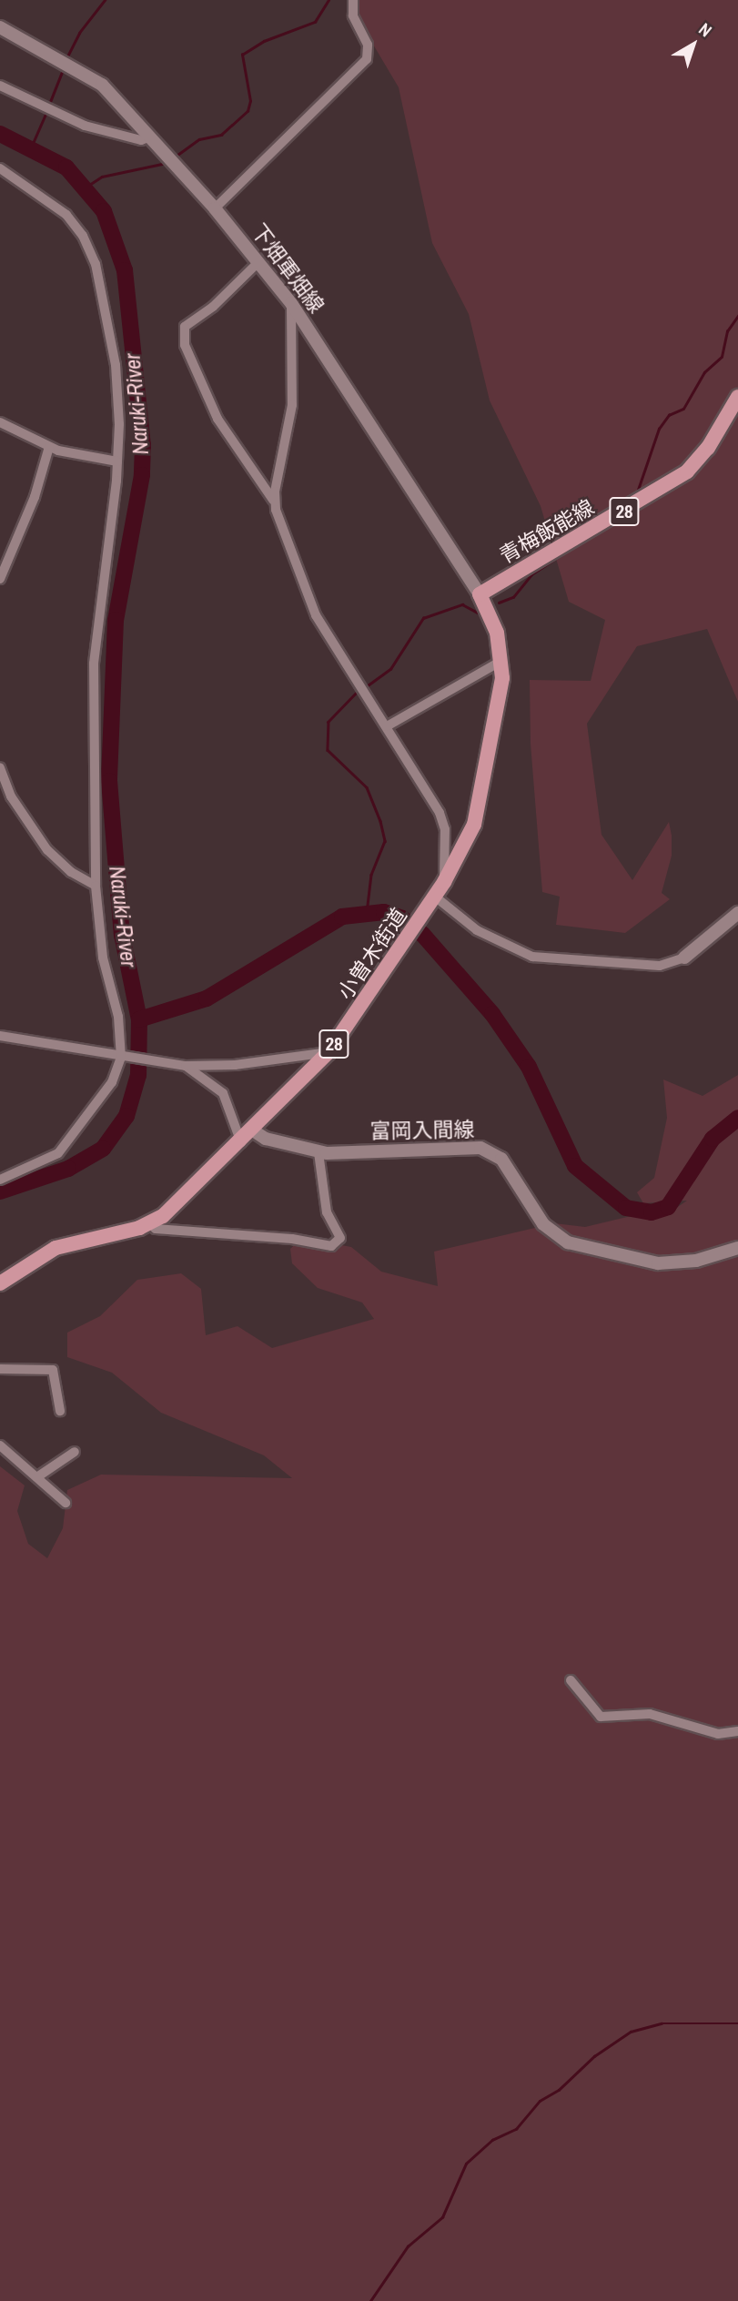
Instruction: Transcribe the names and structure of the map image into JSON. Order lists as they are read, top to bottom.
{
  "streets": {
    "main road": [
      "下畑軍畑線",
      "28",
      "青梅飯能線",
      "小曽木街道",
      "富岡入間線"
    ]
  },
  "crossings": [
    ["下畑軍畑線", "青梅飯能線"],
    ["下畑軍畑線", "小曽木街道"],
    ["青梅飯能線", "小曽木街道"],
    ["小曽木街道", "富岡入間線"]
  ],
  "water": ["Naruki-River"],
  "north": "top right"
}
